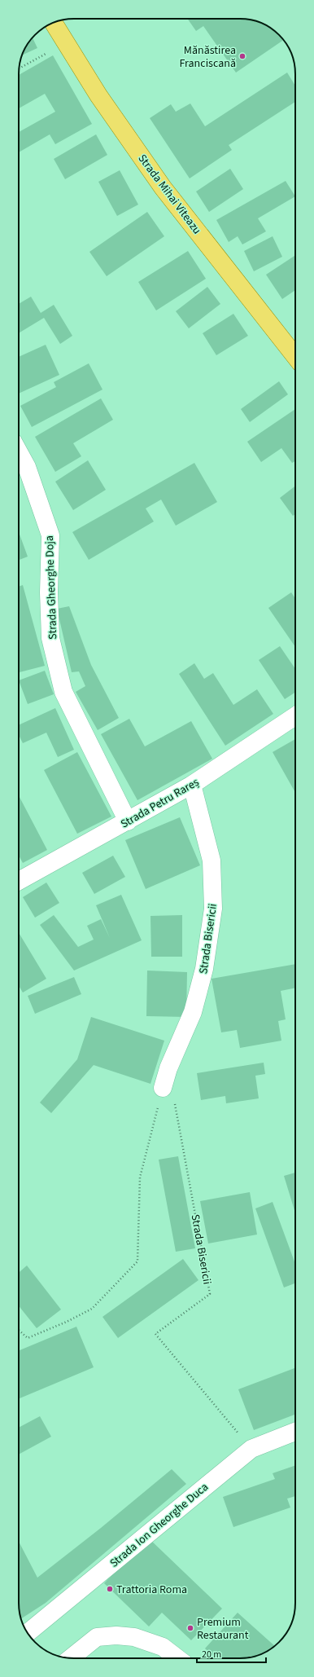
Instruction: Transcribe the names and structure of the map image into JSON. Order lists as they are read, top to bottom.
{
  "streets": {
    "main road": ["Strada Mihai Viteazu"],
    "street": [
      "Strada Gheorghe Doja",
      "Strada Petru Rareș",
      "Strada Bisericii",
      "Strada Ion Gheorghe Duca"
    ]
  },
  "crossings": [
    ["Strada Gheorghe Doja", "Strada Petru Rareș"],
    ["Strada Petru Rareș", "Strada Bisericii"],
    ["Strada Bisericii", "Strada Ion Gheorghe Duca"]
  ],
  "places": ["Mănăstirea Franciscană", "Trattoria Roma", "Premium Restaurant"],
  "scale_bar": "20 m"
}
